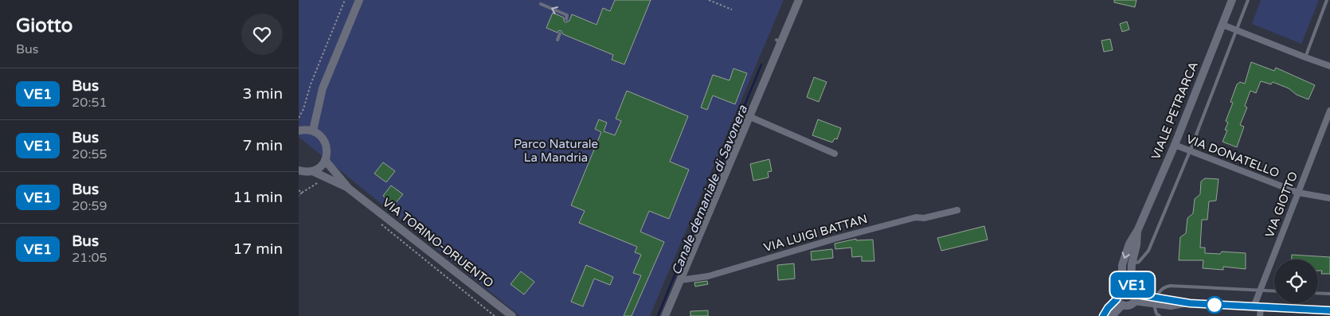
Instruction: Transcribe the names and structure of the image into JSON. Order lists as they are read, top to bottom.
{
  "streets": {
    "street": [
      "VIALE PETRARCA",
      "VIA DONATELLO",
      "VIA GIOTTO",
      "VIA LUIGI BATTAN",
      "VIA TORINO-DRUENTO"
    ]
  },
  "crossings": [
    ["VIALE PETRARCA", "VIA DONATELLO"],
    ["VIA DONATELLO", "VIA GIOTTO"]
  ],
  "water": ["Canale demaniale di Savonera"],
  "parks": ["Parco Naturale La Mandria"],
  "lines": ["bus line VE1"],
  "page": {
    "heading": ["Giotto", "Bus"],
    "on_map": "VE1",
    "list": [
      {
        "mark": "VE1",
        "name": "Bus",
        "note": "20:51",
        "value": "3 min"
      },
      {
        "mark": "VE1",
        "name": "Bus",
        "note": "20:55",
        "value": "7 min"
      },
      {
        "mark": "VE1",
        "name": "Bus",
        "note": "20:59",
        "value": "11 min"
      },
      {
        "mark": "VE1",
        "name": "Bus",
        "note": "21:05",
        "value": "17 min"
      }
    ]
  }
}
